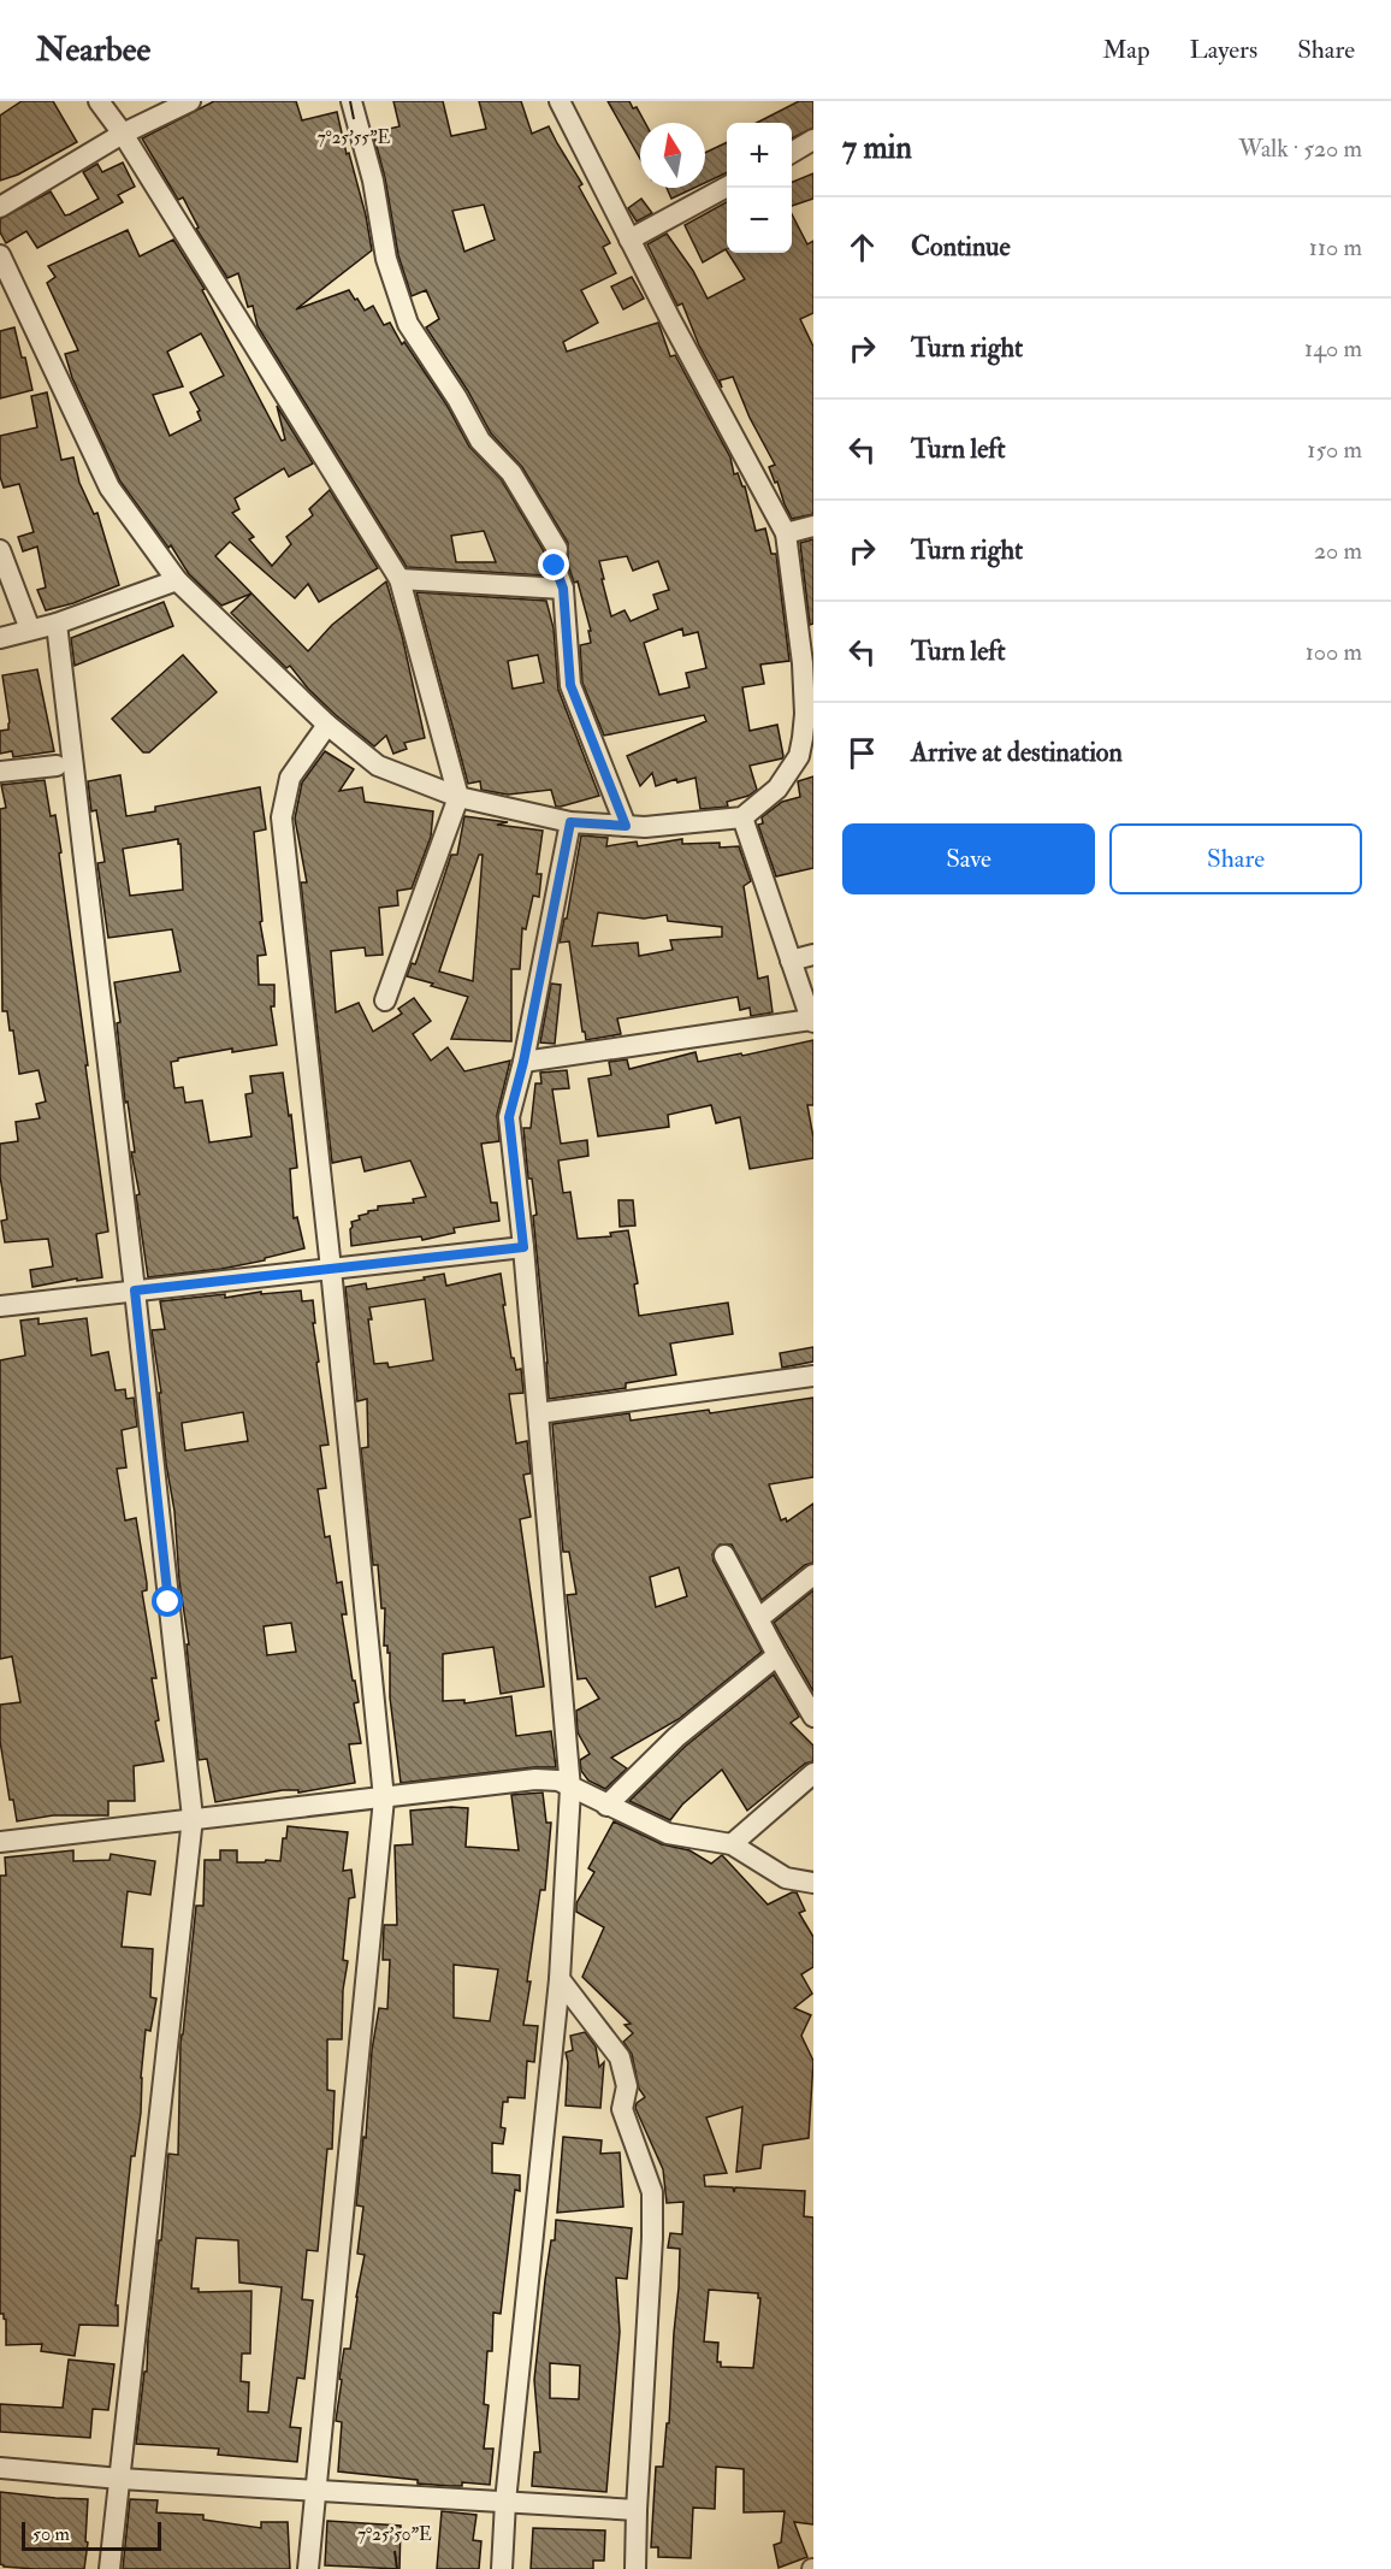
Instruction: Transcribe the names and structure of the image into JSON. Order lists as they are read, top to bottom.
{
  "scale_bar": "50 m",
  "north": "top",
  "page": {
    "header": "Nearbee",
    "nav": ["Map", "Layers", "Share"],
    "heading": ["7 min", "Walk · 520 m"],
    "map_buttons": ["+", "−"],
    "list": [
      ["Continue", "110 m"],
      ["Turn right", "140 m"],
      ["Turn left", "150 m"],
      ["Turn right", "20 m"],
      ["Turn left", "100 m"],
      "Arrive at destination"
    ],
    "buttons": ["Save", "Share"],
    "scale": "50 m"
  },
  "coordinates": ["7°25'55\"E", "7°25'50\"E"]
}
